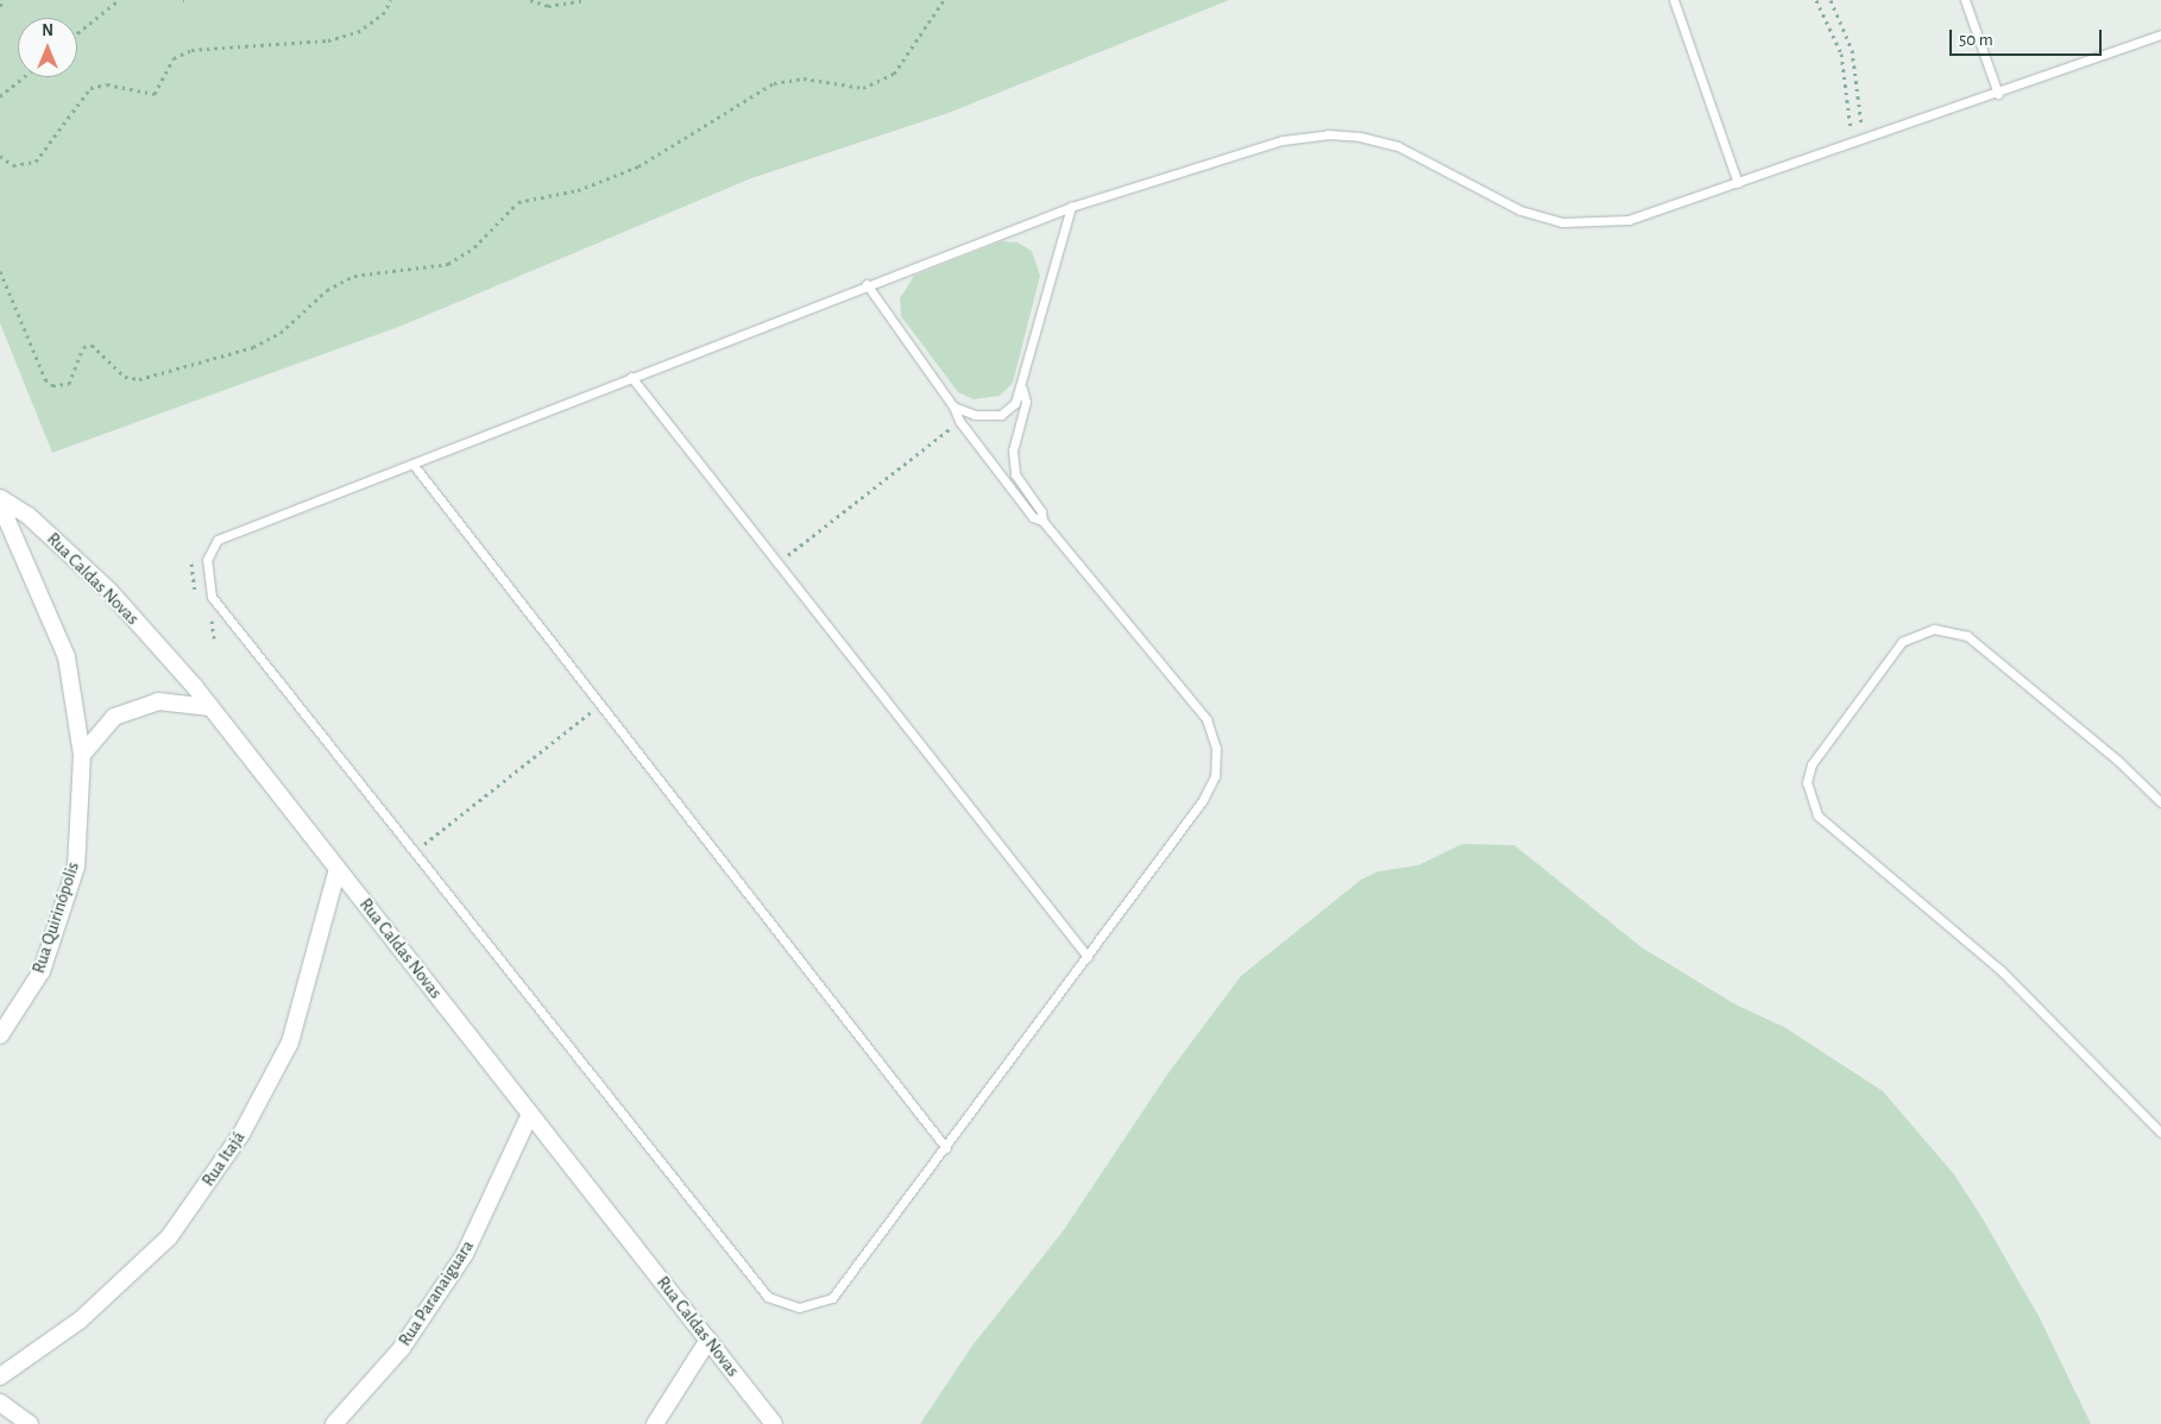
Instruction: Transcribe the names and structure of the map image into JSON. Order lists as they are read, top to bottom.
{
  "streets": {
    "street": [
      "Rua Caldas Novas",
      "Rua Quirinópolis",
      "Rua Itajá",
      "Rua Paranaiguara"
    ]
  },
  "crossings": [
    ["Rua Caldas Novas", "Rua Itajá"],
    ["Rua Caldas Novas", "Rua Paranaiguara"]
  ],
  "scale_bar": "50 m",
  "north": "top"
}
